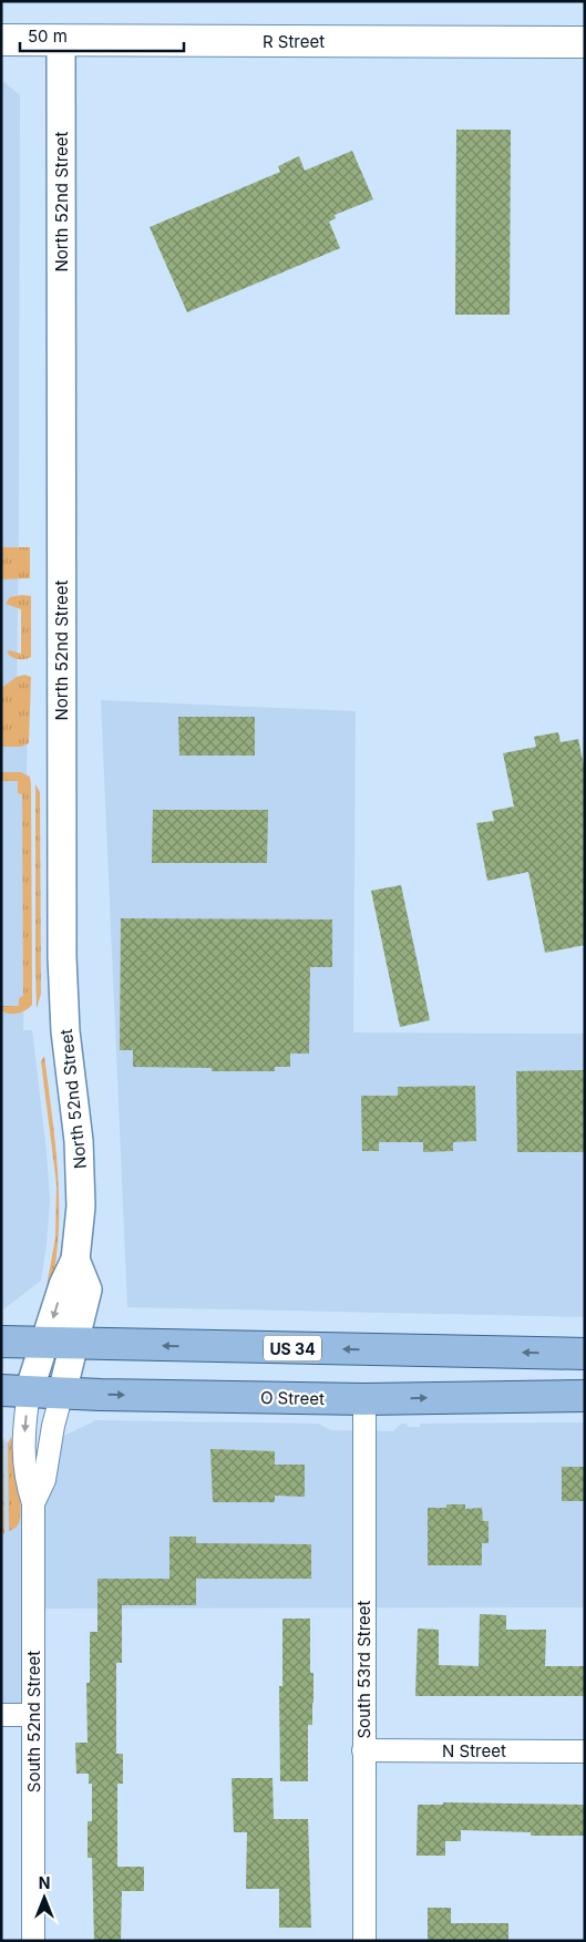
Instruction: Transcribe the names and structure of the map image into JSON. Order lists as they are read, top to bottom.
{
  "streets": {
    "main road": ["R Street", "US 34", "O Street"],
    "street": [
      "North 52nd Street",
      "South 53rd Street",
      "South 52nd Street",
      "N Street"
    ]
  },
  "crossings": [
    ["R Street", "North 52nd Street"],
    ["North 52nd Street", "US 34"],
    ["North 52nd Street", "O Street"],
    ["North 52nd Street", "South 52nd Street"],
    ["O Street", "South 53rd Street"],
    ["O Street", "South 52nd Street"],
    ["South 53rd Street", "N Street"]
  ],
  "scale_bar": "50 m",
  "north": "top"
}
